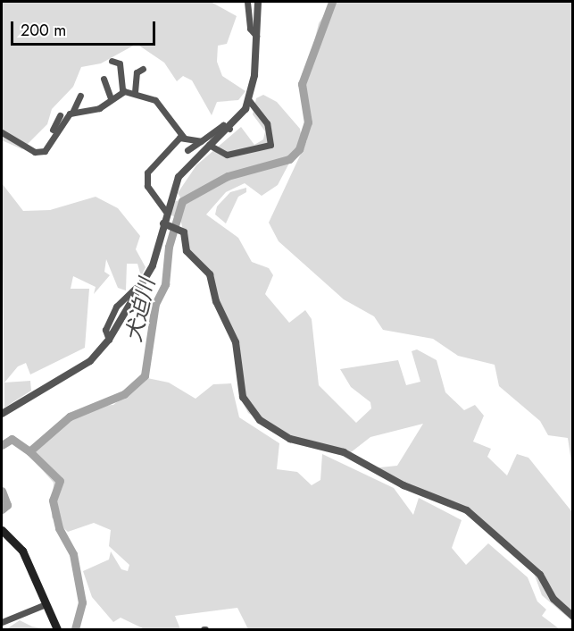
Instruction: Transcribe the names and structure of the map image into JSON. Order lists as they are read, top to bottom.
{
  "water": ["犬迫川"],
  "scale_bar": "200 m"
}
